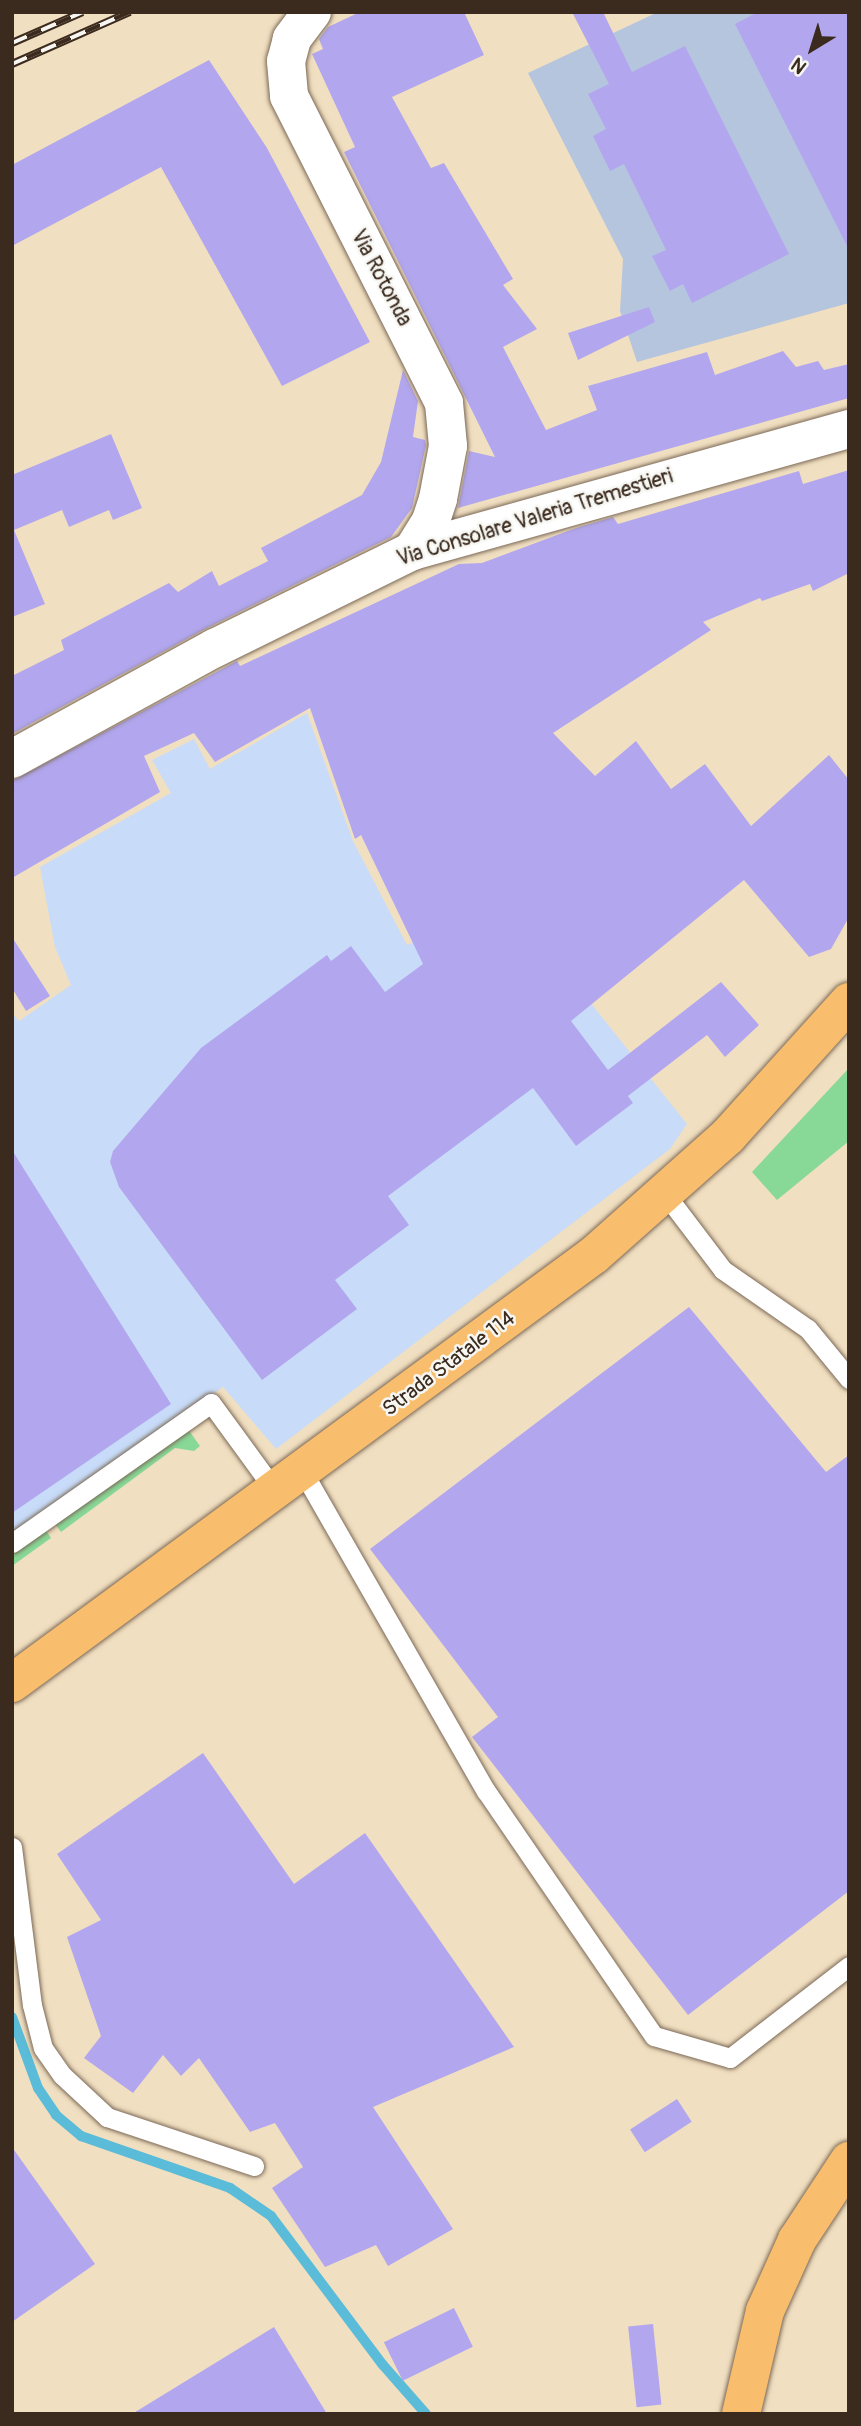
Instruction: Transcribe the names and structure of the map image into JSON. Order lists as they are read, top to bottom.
{
  "streets": {
    "main road": ["Strada Statale 114"],
    "street": ["Via Rotonda", "Via Consolare Valeria Tremestieri"]
  },
  "crossings": [
    ["Via Rotonda", "Via Consolare Valeria Tremestieri"]
  ],
  "north": "bottom left"
}
